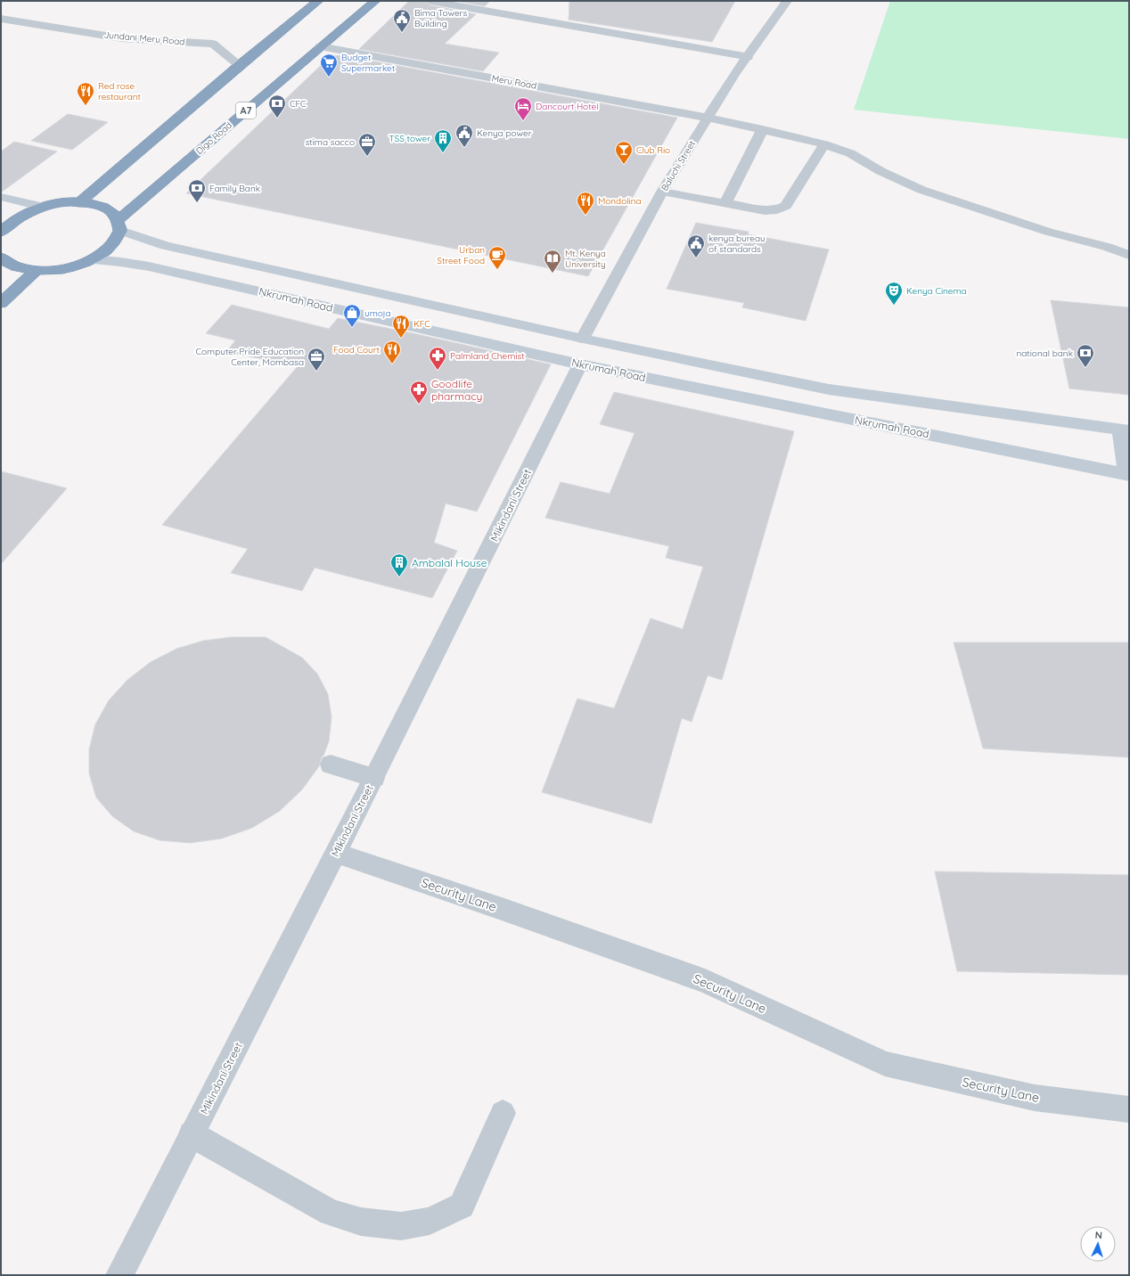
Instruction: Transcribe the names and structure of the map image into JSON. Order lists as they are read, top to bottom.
{
  "streets": {
    "highway": ["A7", "Digo Road"],
    "street": [
      "Jundani Meru Road",
      "Meru Road",
      "Baluchi Street",
      "Nkrumah Road",
      "Mikindani Street",
      "Security Lane"
    ]
  },
  "crossings": [
    ["Meru Road", "Digo Road"],
    ["Meru Road", "Baluchi Street"],
    ["Digo Road", "Nkrumah Road"],
    ["Nkrumah Road", "Mikindani Street"],
    ["Mikindani Street", "Security Lane"]
  ],
  "places": {
    "public building": ["Bima Towers Building", "Kenya power", "kenya bureau of standards"],
    "supermarket": ["Budget Supermarket"],
    "restaurant": [
      "Red rose restaurant",
      "Mondolina",
      "KFC",
      "Food Court"
    ],
    "bank": ["CFC", "Family Bank", "national bank"],
    "hotel": ["Dancourt Hotel"],
    "building": ["TSS tower", "Ambalal House"],
    "office": ["stima sacco", "Computer Pride Education Center, Mombasa"],
    "bar": ["Club Rio"],
    "cafe": ["Urban Street Food"],
    "library": ["Mt. Kenya University"],
    "theatre": ["Kenya Cinema"],
    "shop": ["umoja"],
    "pharmacy": ["Palmland Chemist", "Goodlife pharmacy"]
  },
  "north": "top"
}
